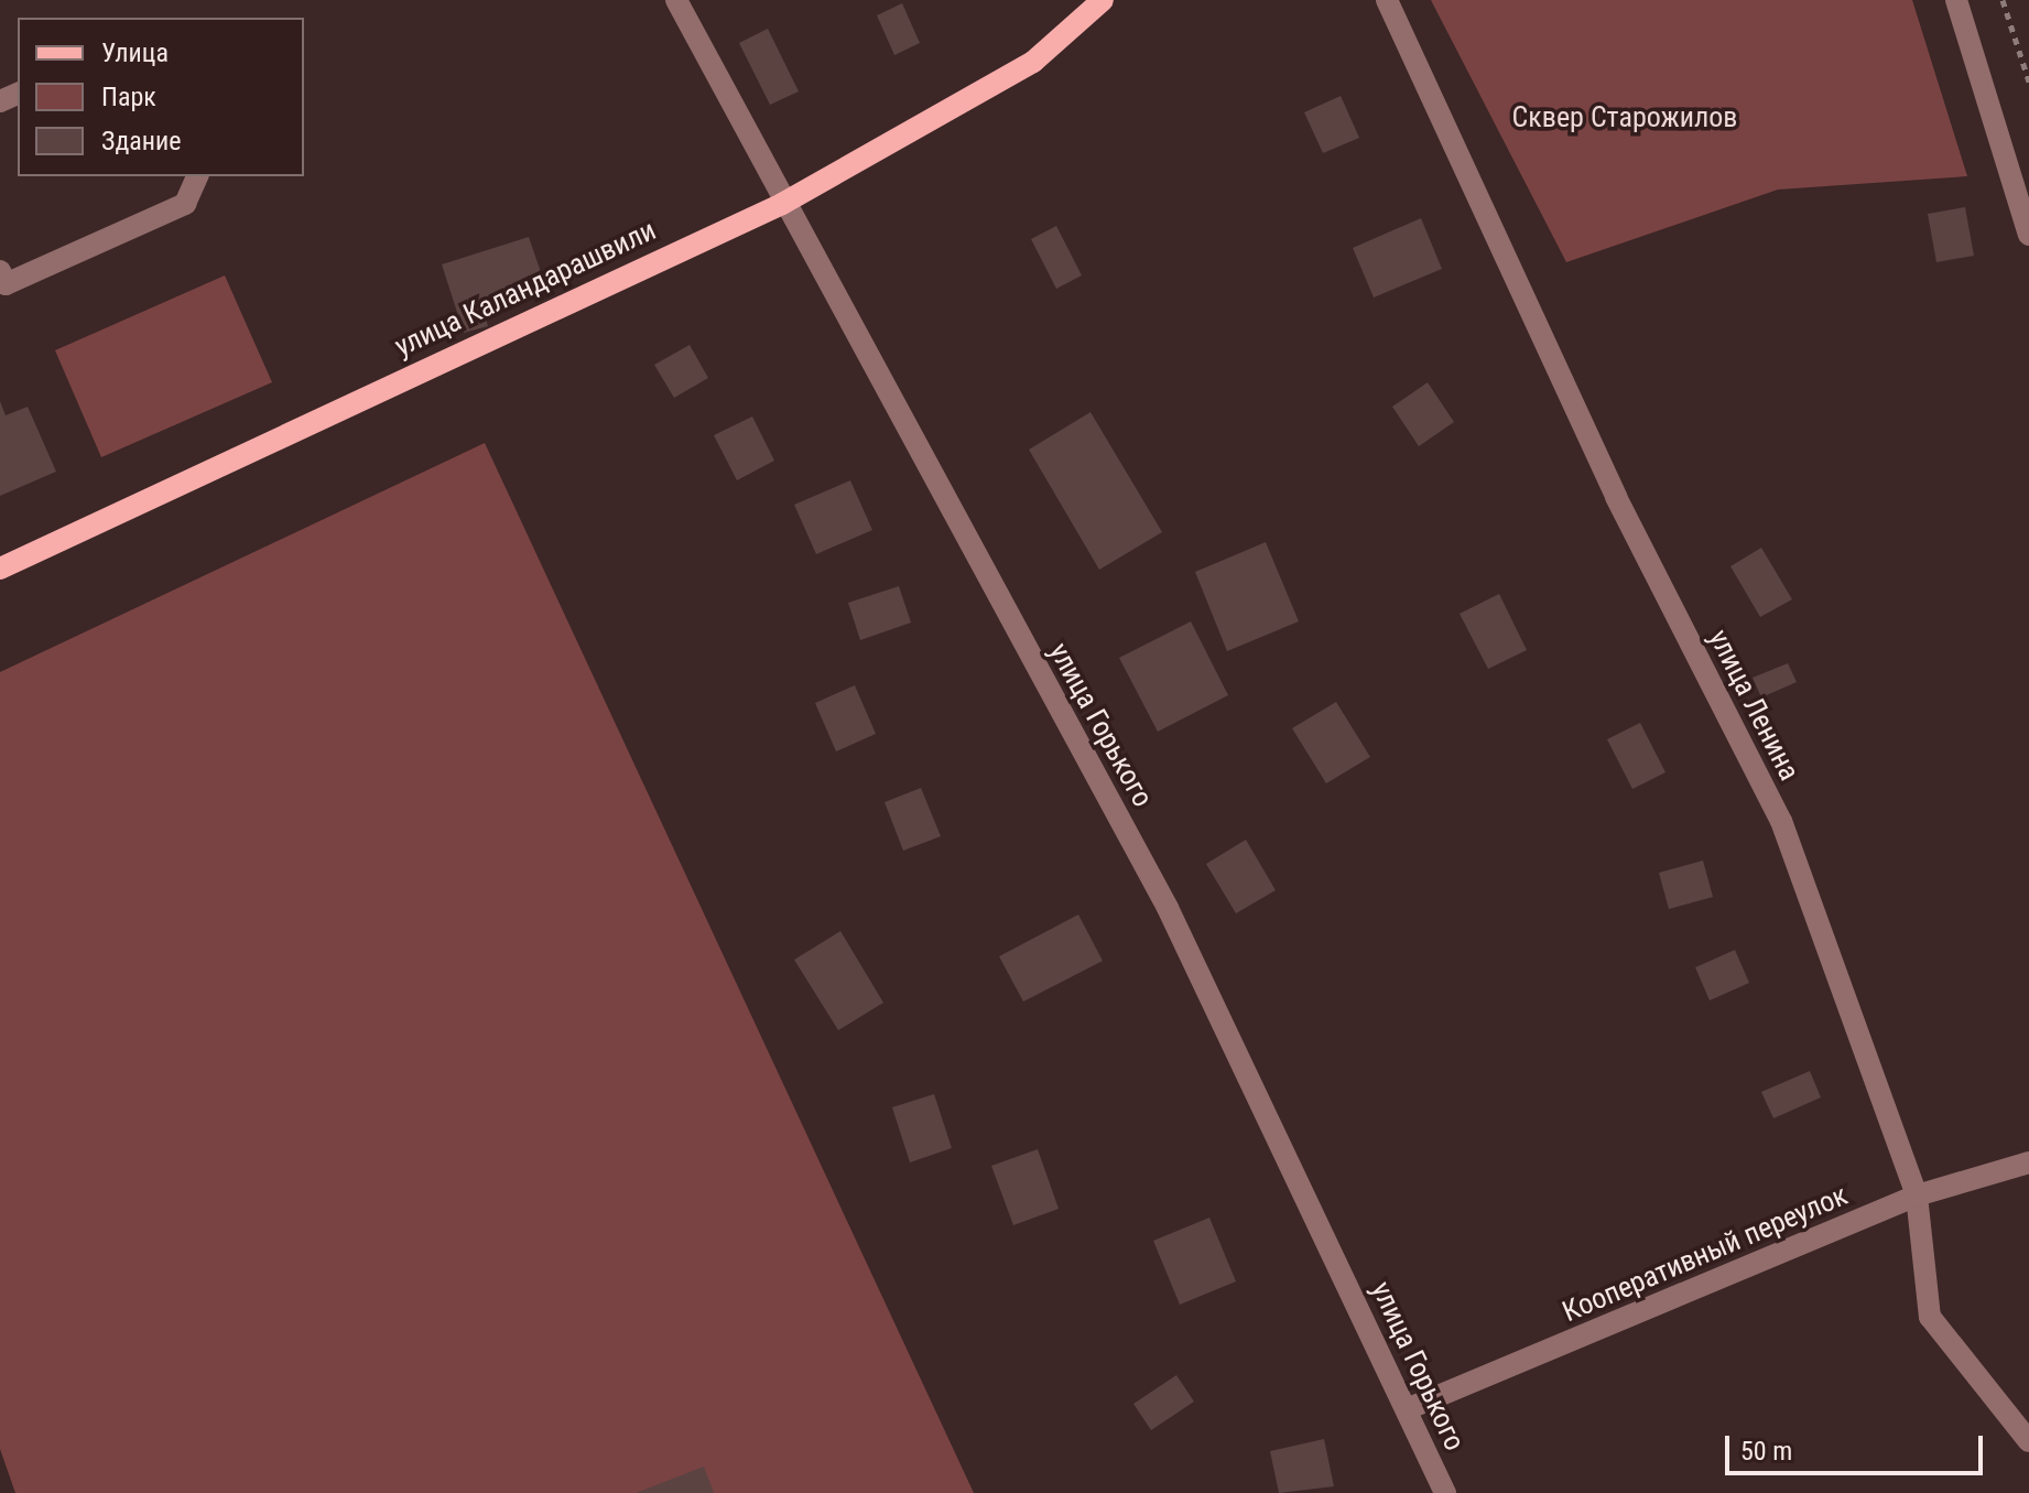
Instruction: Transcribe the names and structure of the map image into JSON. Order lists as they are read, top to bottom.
{
  "streets": {
    "main road": ["улица Каландарашвили"],
    "street": ["улица Ленина", "улица Горького", "Кооперативный переулок"]
  },
  "crossings": [
    ["улица Каландарашвили", "улица Горького"],
    ["улица Ленина", "Кооперативный переулок"],
    ["улица Горького", "Кооперативный переулок"]
  ],
  "parks": ["Cквер Старожилов"],
  "legend": ["Улица", "Парк", "Здание"],
  "scale_bar": "50 m"
}
